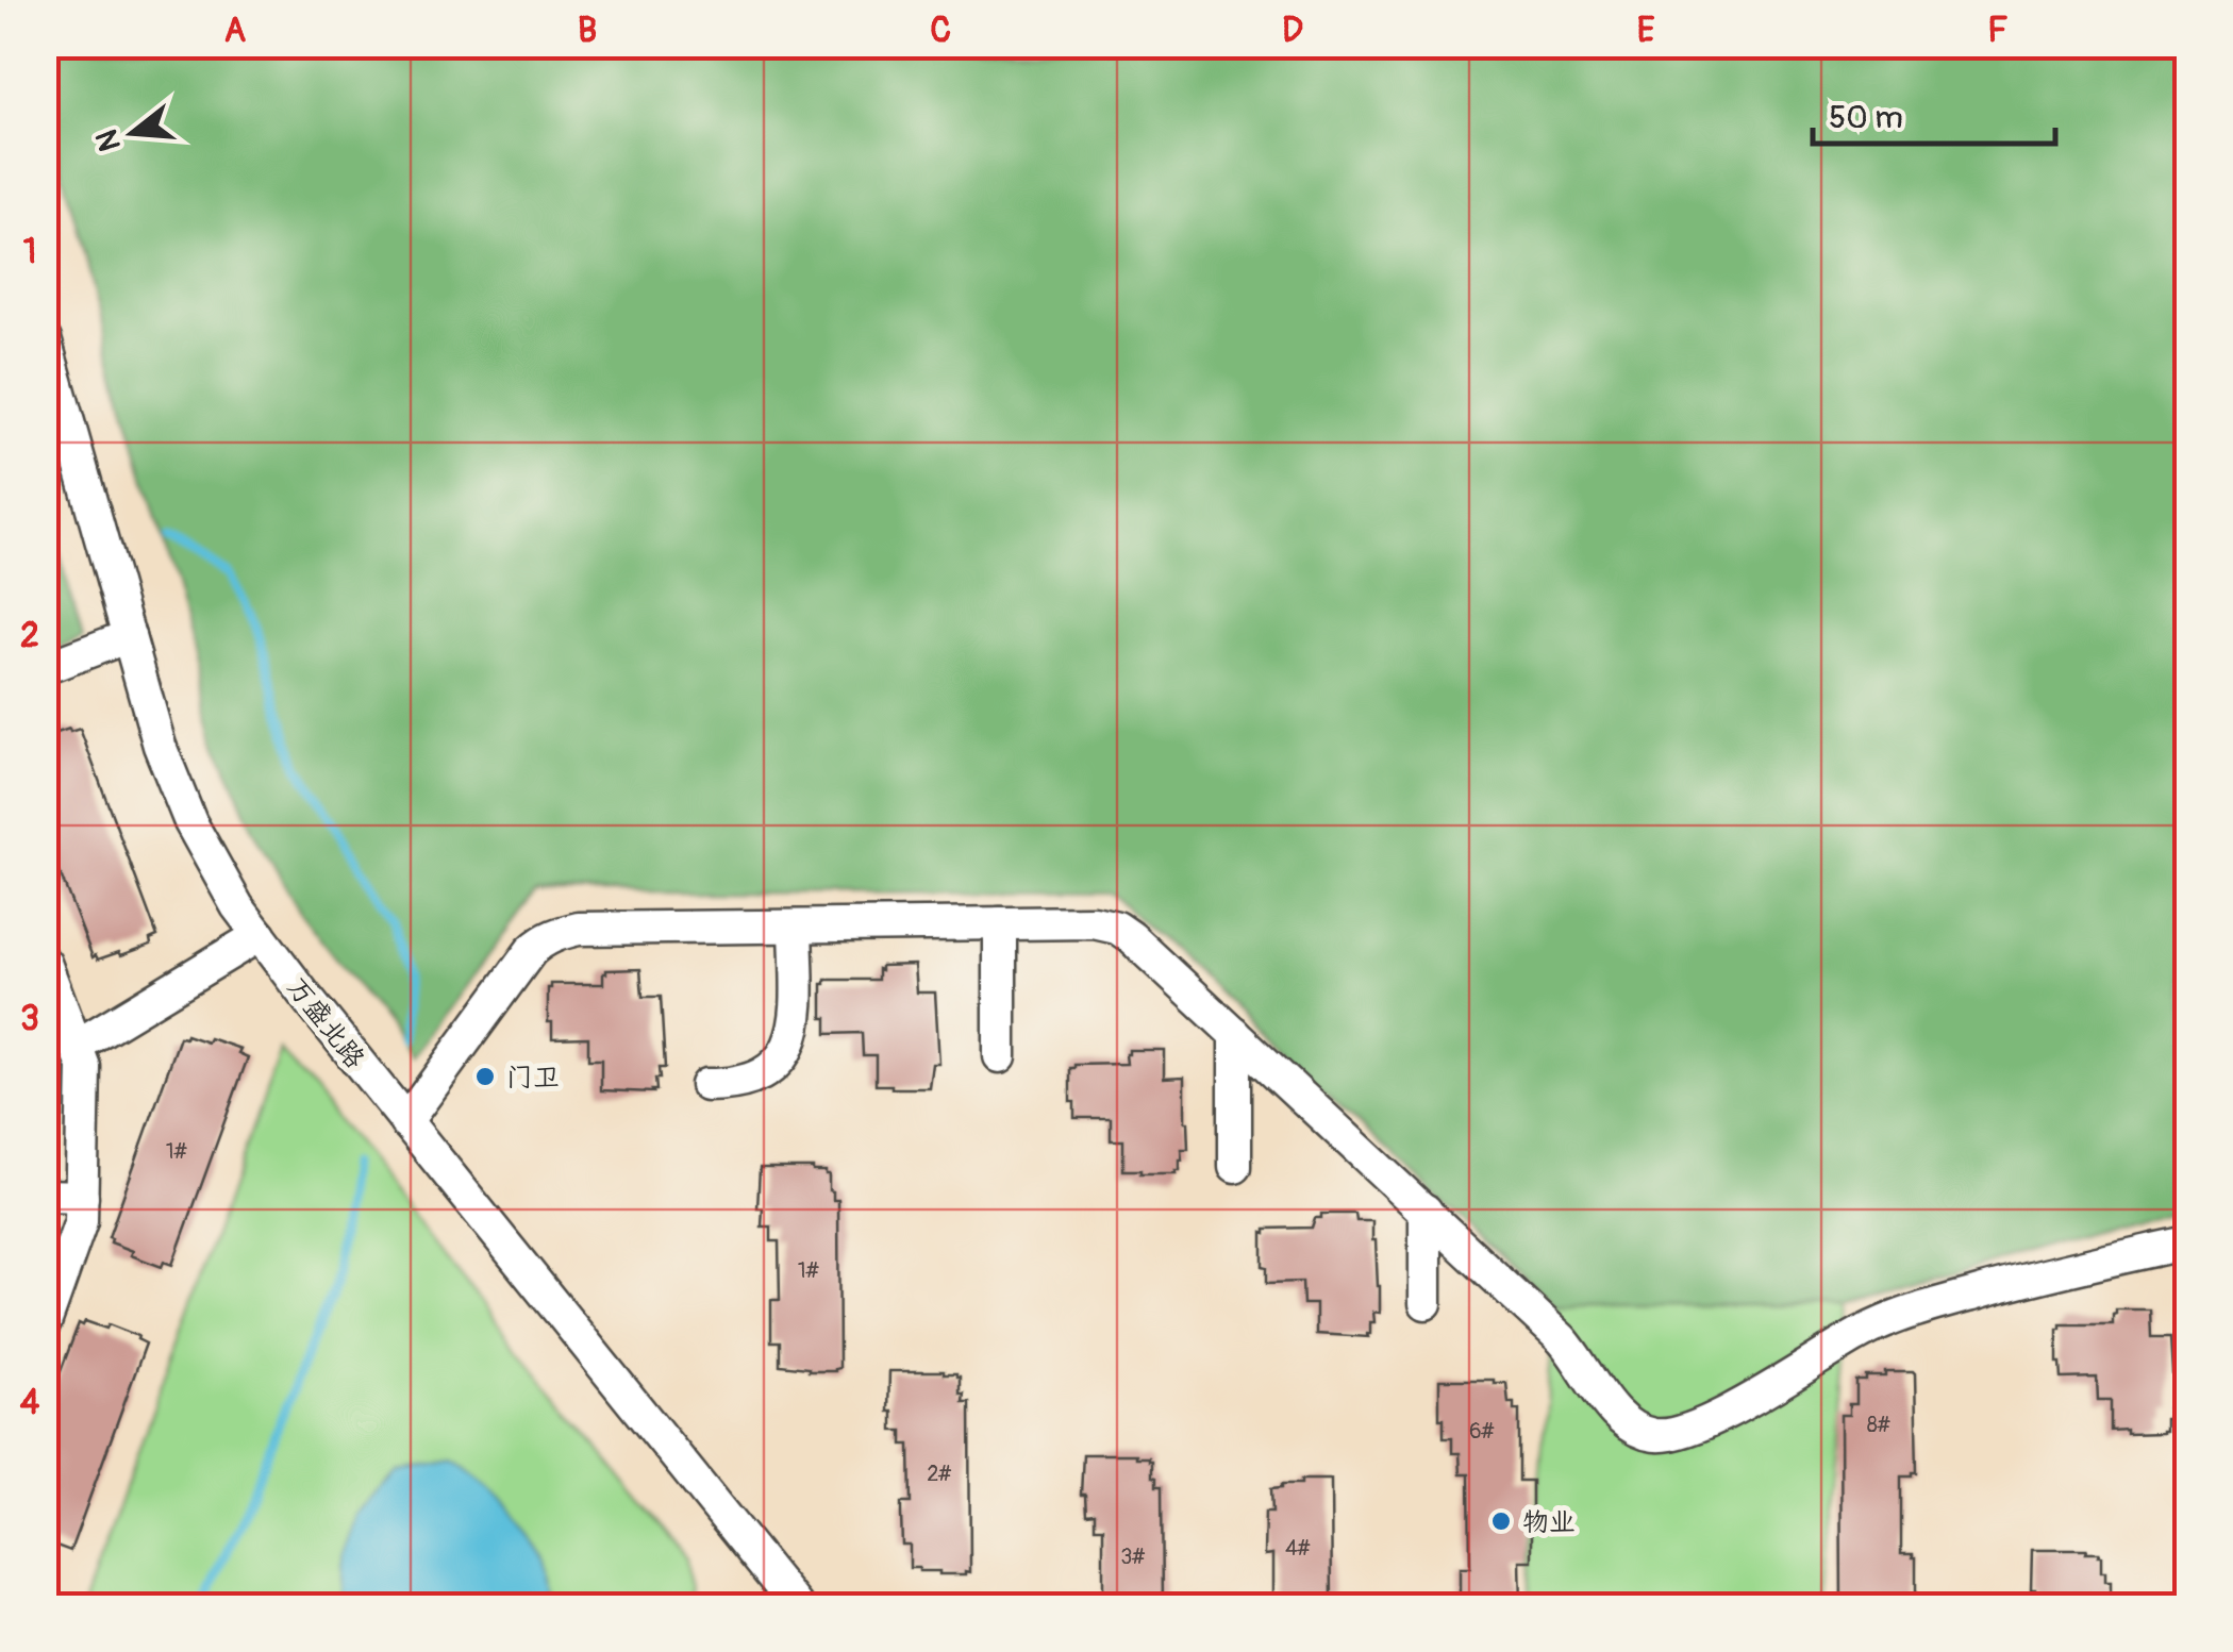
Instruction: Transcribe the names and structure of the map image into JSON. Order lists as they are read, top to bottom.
{
  "streets": {
    "street": ["万盛北路"]
  },
  "places": ["门卫", "物业"],
  "house_numbers": [
    "1#",
    "1#",
    "8#",
    "6#",
    "2#",
    "4#",
    "3#"
  ],
  "scale_bar": "50 m",
  "north": "left",
  "grid": {
    "columns": [
      "A",
      "B",
      "C",
      "D",
      "E",
      "F"
    ],
    "rows": [
      "1",
      "2",
      "3",
      "4"
    ]
  }
}
